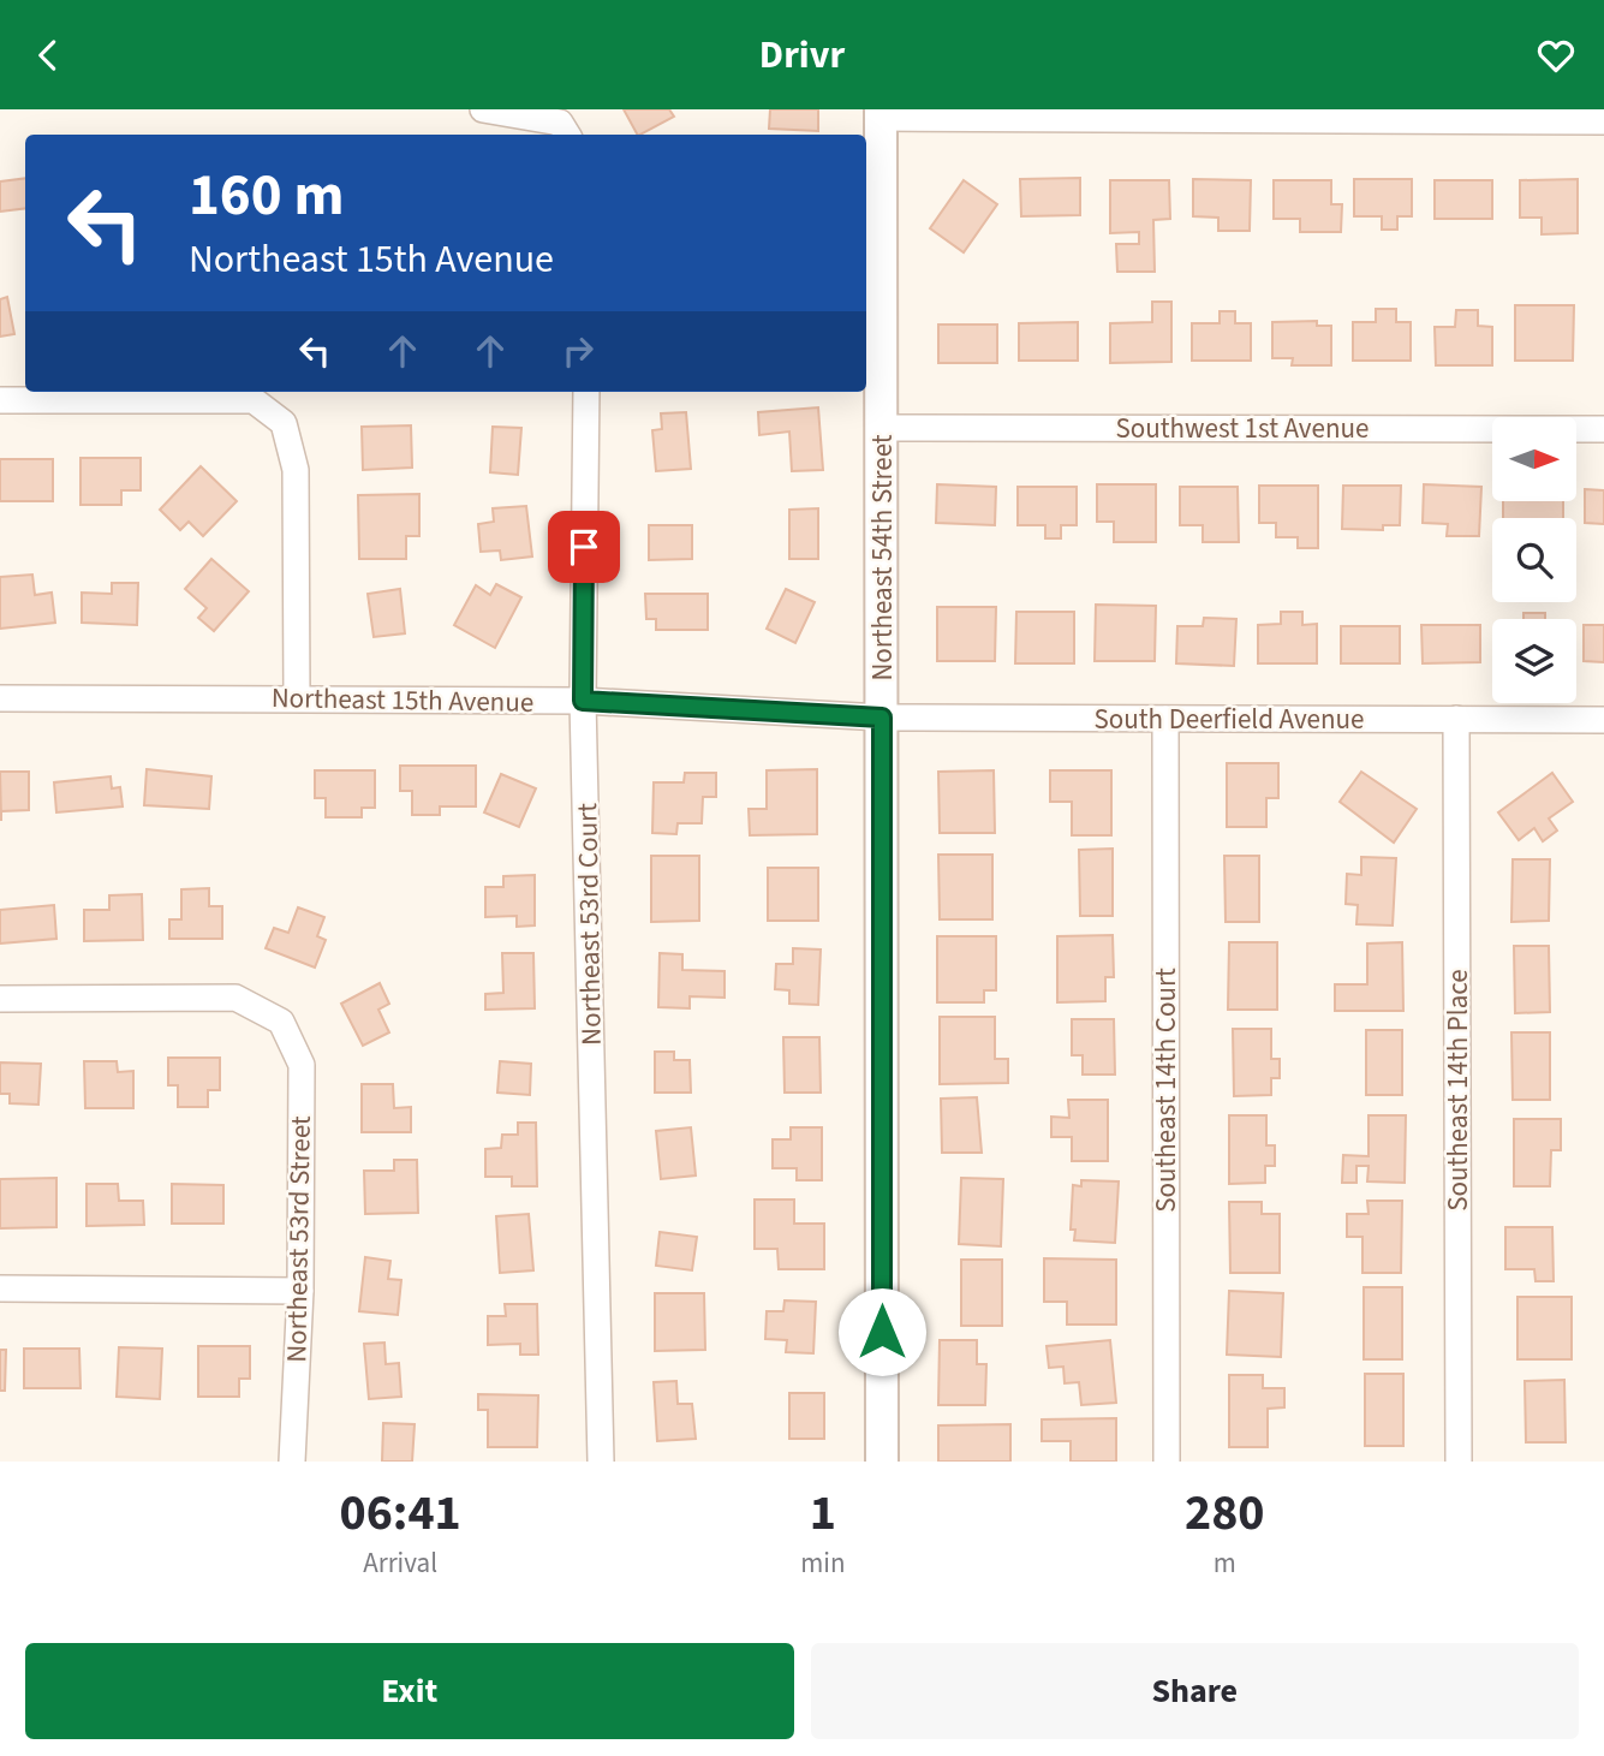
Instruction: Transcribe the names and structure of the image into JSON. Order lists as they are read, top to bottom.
{
  "streets": {
    "street": [
      "Southwest 1st Avenue",
      "Northeast 54th Street",
      "Northeast 15th Avenue",
      "South Deerfield Avenue",
      "Northeast 53rd Court",
      "Southeast 14th Court",
      "Southeast 14th Place",
      "Northeast 53rd Street"
    ]
  },
  "crossings": [
    ["Southwest 1st Avenue", "Northeast 54th Street"],
    ["Northeast 54th Street", "Northeast 15th Avenue"],
    ["Northeast 54th Street", "South Deerfield Avenue"],
    ["Northeast 15th Avenue", "South Deerfield Avenue"],
    ["Northeast 15th Avenue", "Northeast 53rd Court"],
    ["South Deerfield Avenue", "Southeast 14th Court"],
    ["South Deerfield Avenue", "Southeast 14th Place"]
  ],
  "north": "right",
  "page": {
    "header": "Drivr",
    "turn": ["160 m", "Northeast 15th Avenue"],
    "eta": [
      "06:41",
      "Arrival",
      "1",
      "min",
      "280",
      "m"
    ],
    "buttons": ["Exit", "Share"]
  }
}
